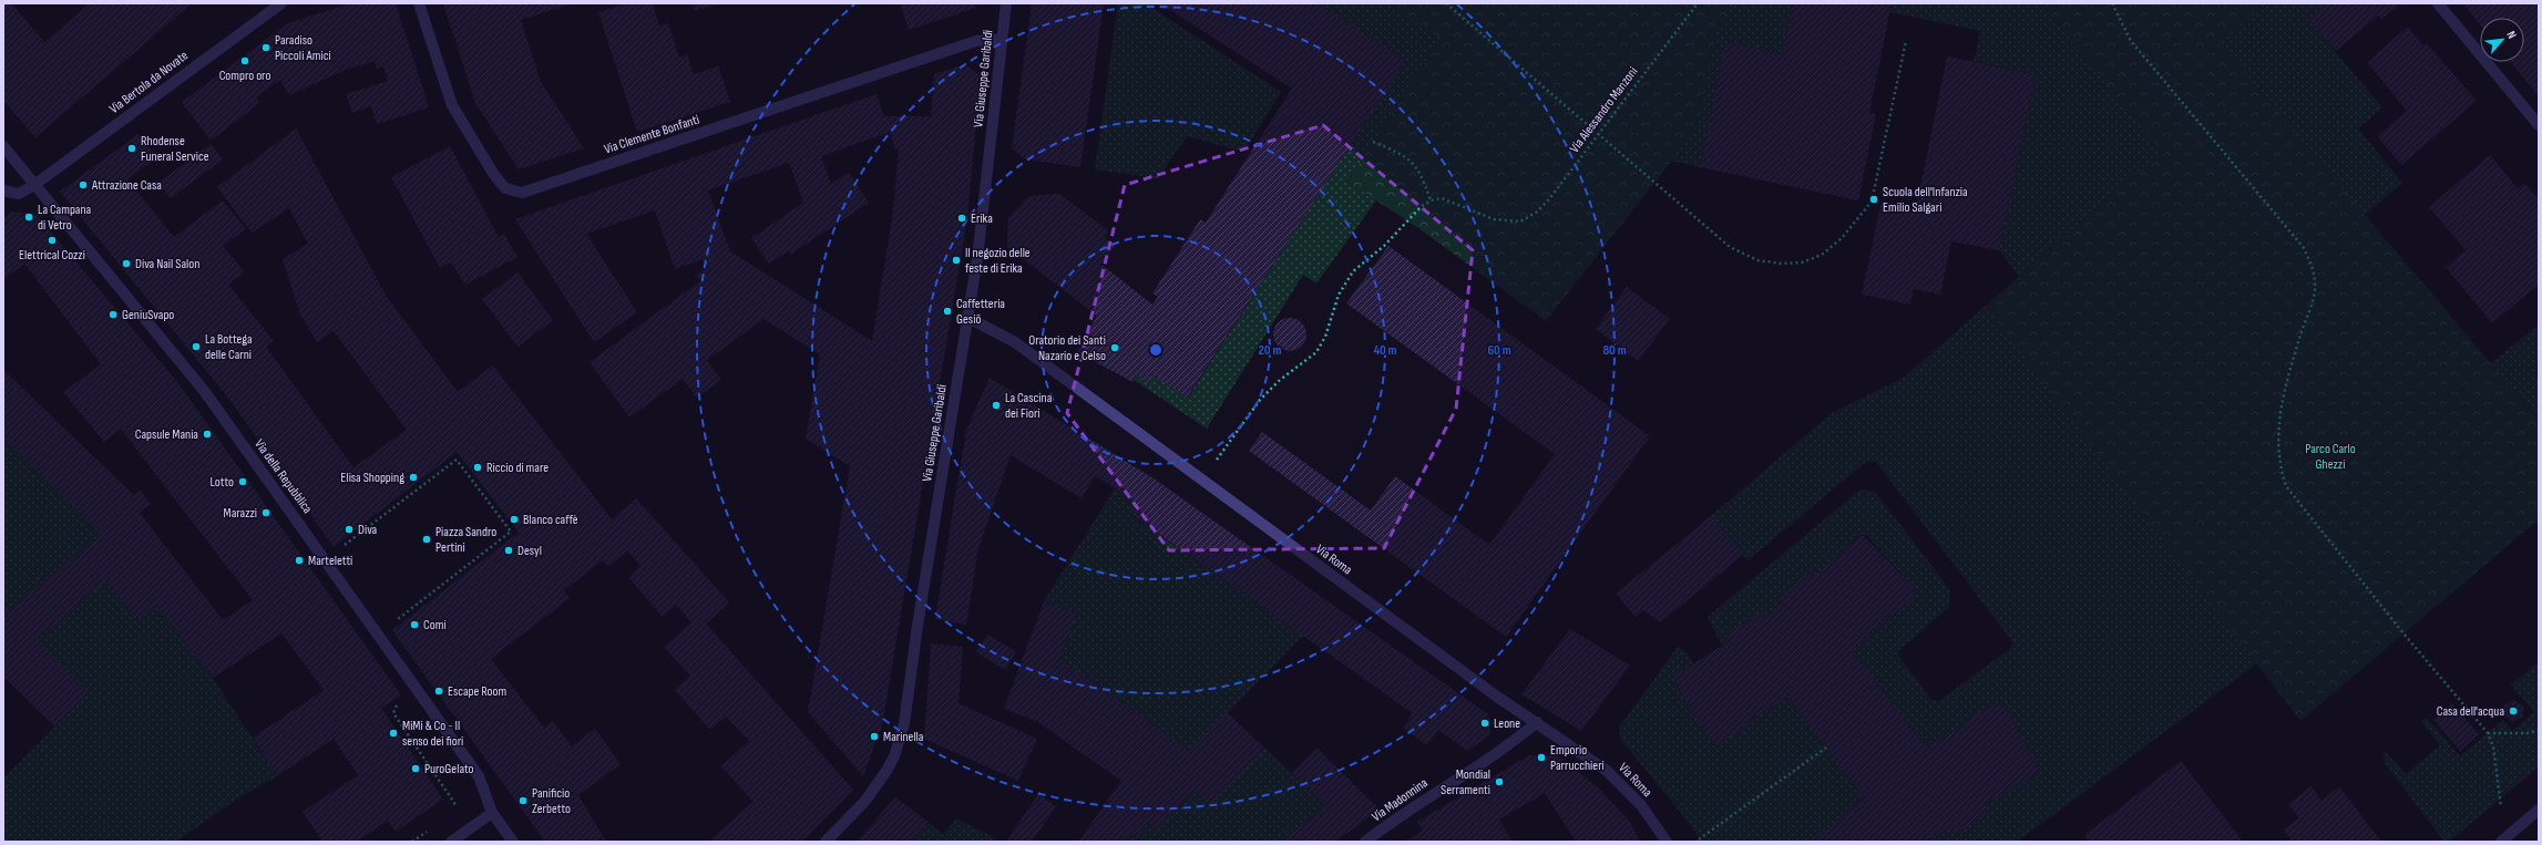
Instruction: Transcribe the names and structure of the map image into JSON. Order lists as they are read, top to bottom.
{
  "streets": {
    "street": [
      "Via Giuseppe Garibaldi",
      "Via Bertola da Novate",
      "Via Clemente Bonfanti",
      "Via della Repubblica",
      "Via Roma",
      "Via Madonnina"
    ],
    "path": ["Via Alessandro Manzoni"]
  },
  "crossings": [
    ["Via Giuseppe Garibaldi", "Via Clemente Bonfanti"],
    ["Via Giuseppe Garibaldi", "Via Roma"],
    ["Via Bertola da Novate", "Via della Repubblica"],
    ["Via Roma", "Via Madonnina"]
  ],
  "parks": ["Parco Carlo Ghezzi"],
  "places": [
    "Paradiso Piccoli Amici",
    "Compro oro",
    "Rhodense Funeral Service",
    "Attrazione Casa",
    "Scuola dell'Infanzia Emilio Salgari",
    "La Campana di Vetro",
    "Erika",
    "Elettrical Cozzi",
    "Il negozio delle feste di Erika",
    "Diva Nail Salon",
    "Caffetteria Gesiö",
    "GeniuSvapo",
    "La Bottega delle Carni",
    "Oratorio dei Santi Nazario e Celso",
    "La Cascina dei Fiori",
    "Capsule Mania",
    "Riccio di mare",
    "Elisa Shopping",
    "Lotto",
    "Marazzi",
    "Blanco caffè",
    "Diva",
    "Piazza Sandro Pertini",
    "Desyl",
    "Marteletti",
    "Comi",
    "Escape Room",
    "Casa dell'acqua",
    "Leone",
    "MiMi & Co - Il senso dei fiori",
    "Marinella",
    "Emporio Parrucchieri",
    "PuroGelato",
    "Mondial Serramenti",
    "Panificio Zerbetto"
  ],
  "north": "top right",
  "rings": [
    "20 m",
    "40 m",
    "60 m",
    "80 m"
  ]
}
